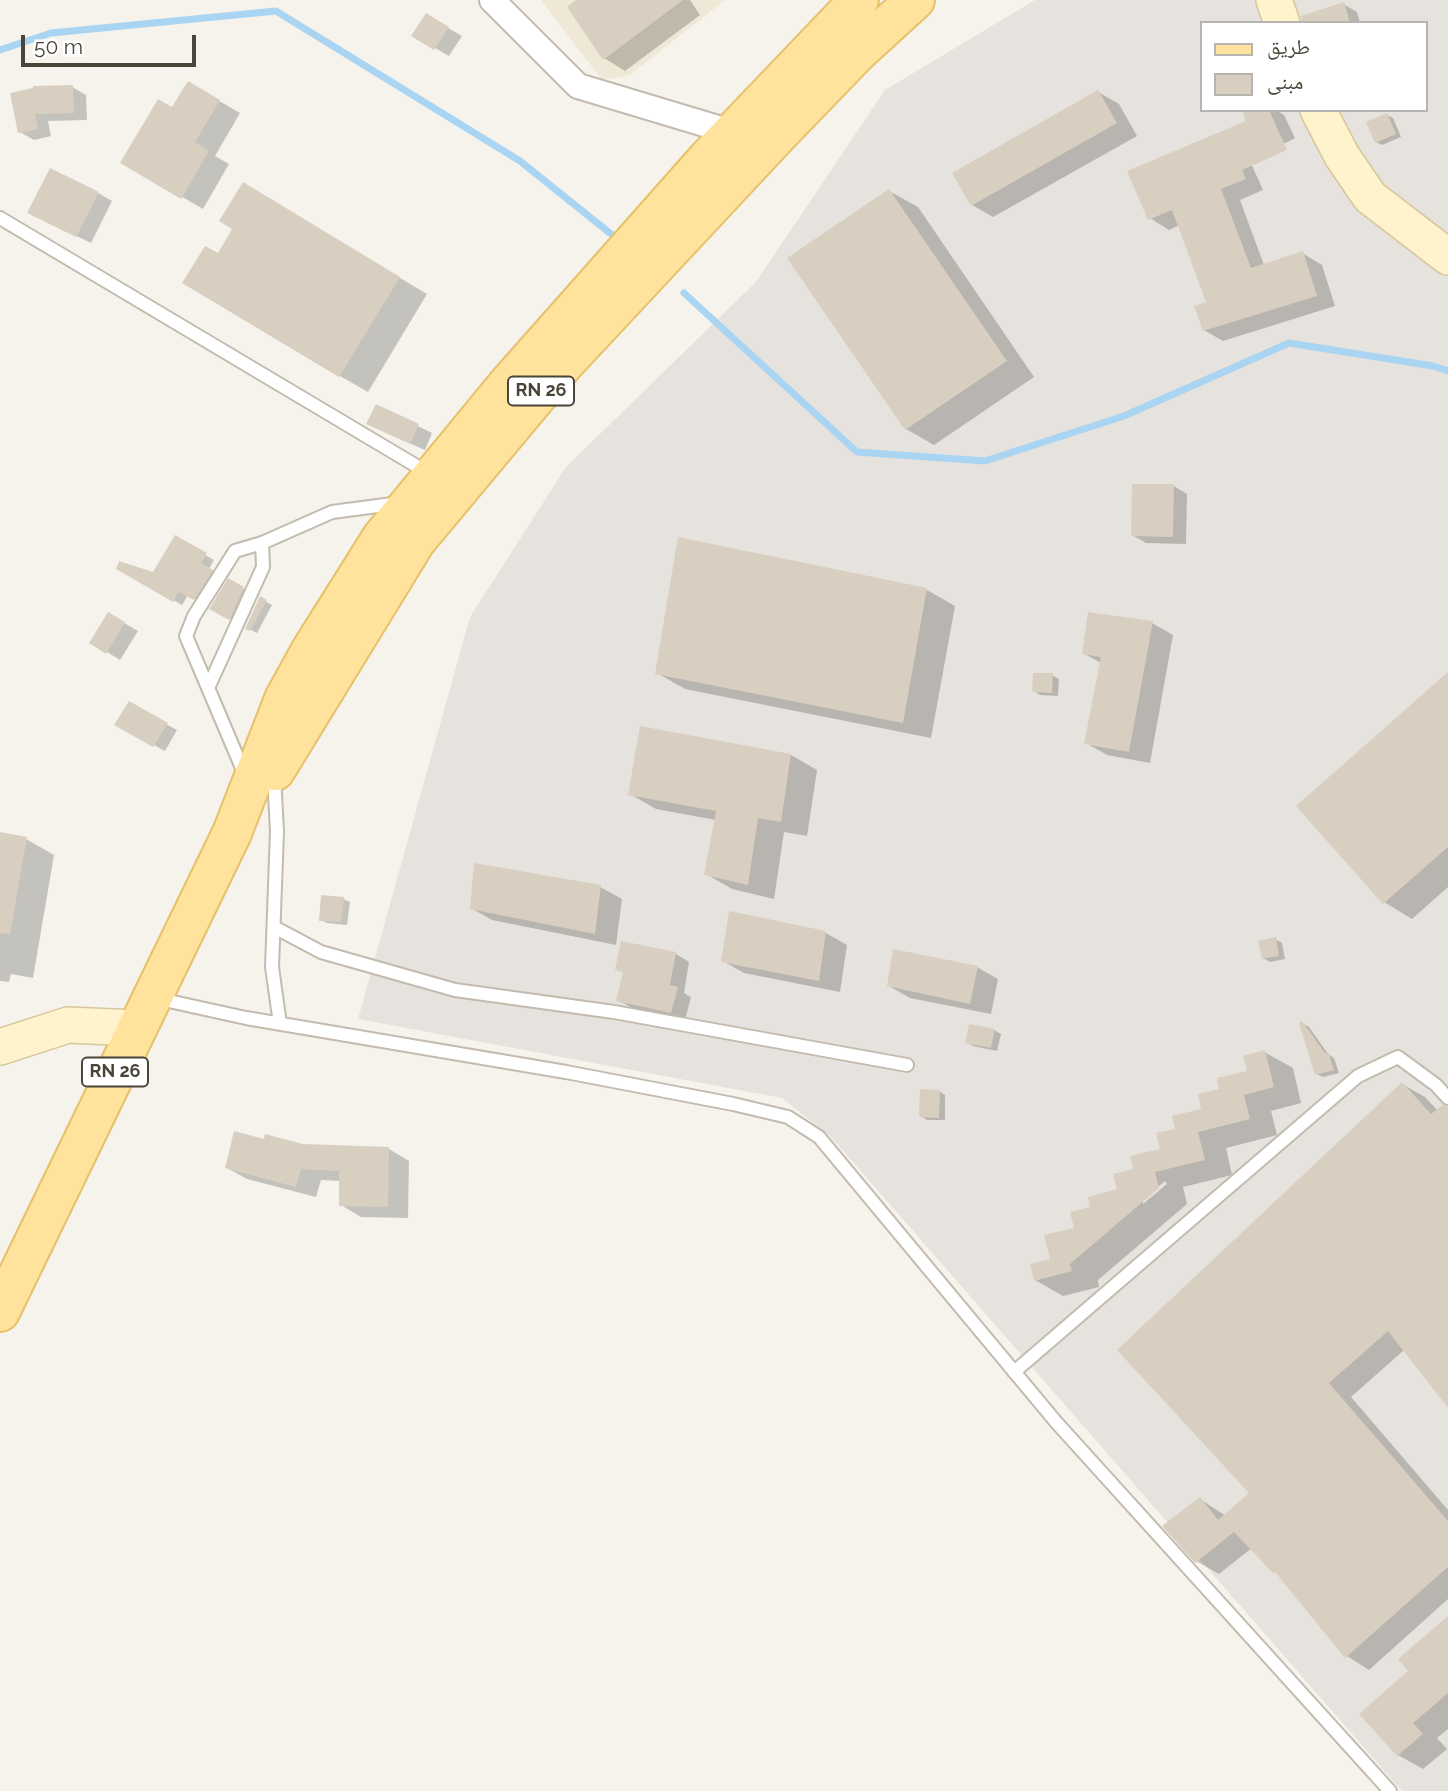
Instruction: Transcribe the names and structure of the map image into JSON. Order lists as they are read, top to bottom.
{
  "streets": {
    "main road": ["RN 26"]
  },
  "legend": ["طريق", "مبنى"],
  "scale_bar": "50 m"
}
